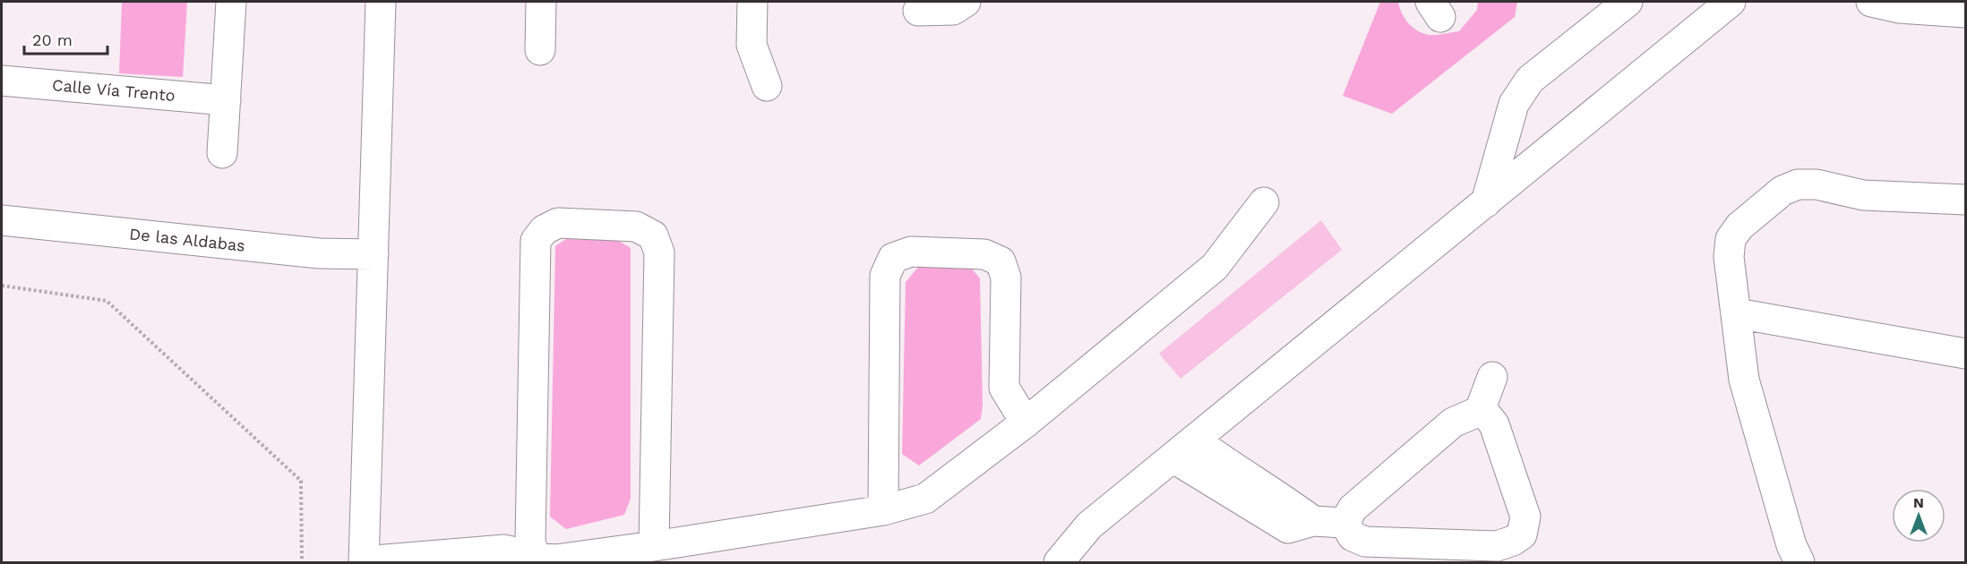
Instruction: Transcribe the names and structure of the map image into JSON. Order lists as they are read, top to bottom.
{
  "streets": {
    "street": ["Calle Vía Trento", "De las Aldabas"]
  },
  "scale_bar": "20 m",
  "north": "top"
}
